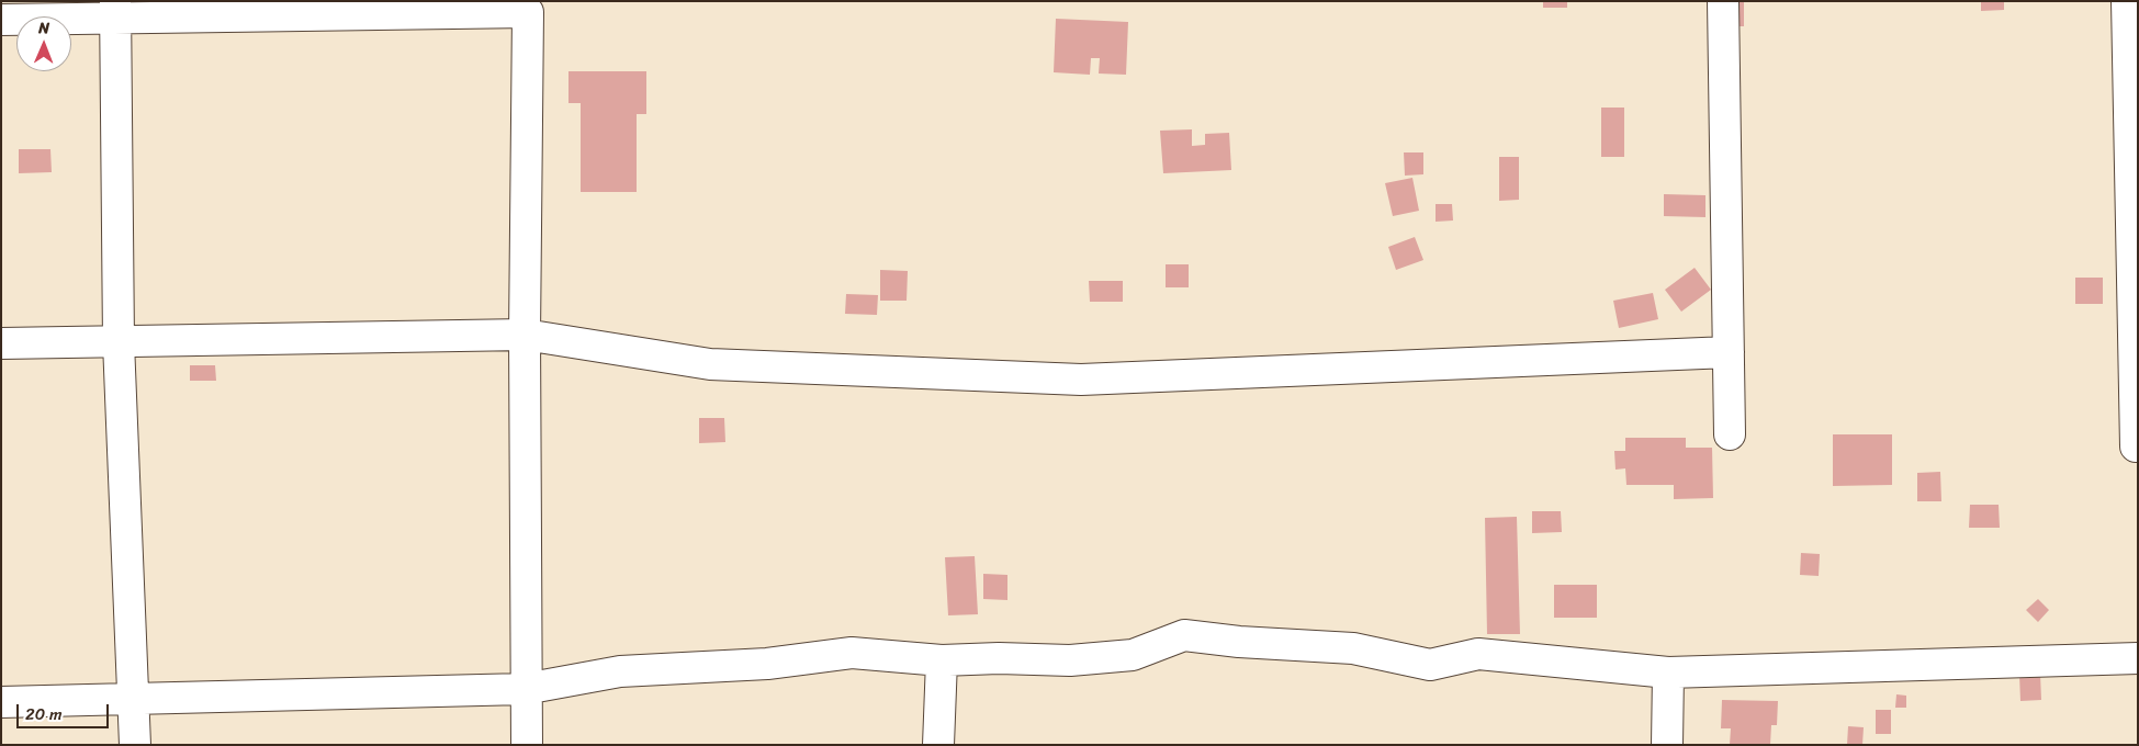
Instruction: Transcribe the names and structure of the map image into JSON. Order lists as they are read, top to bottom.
{
  "scale_bar": "20 m",
  "north": "top"
}
